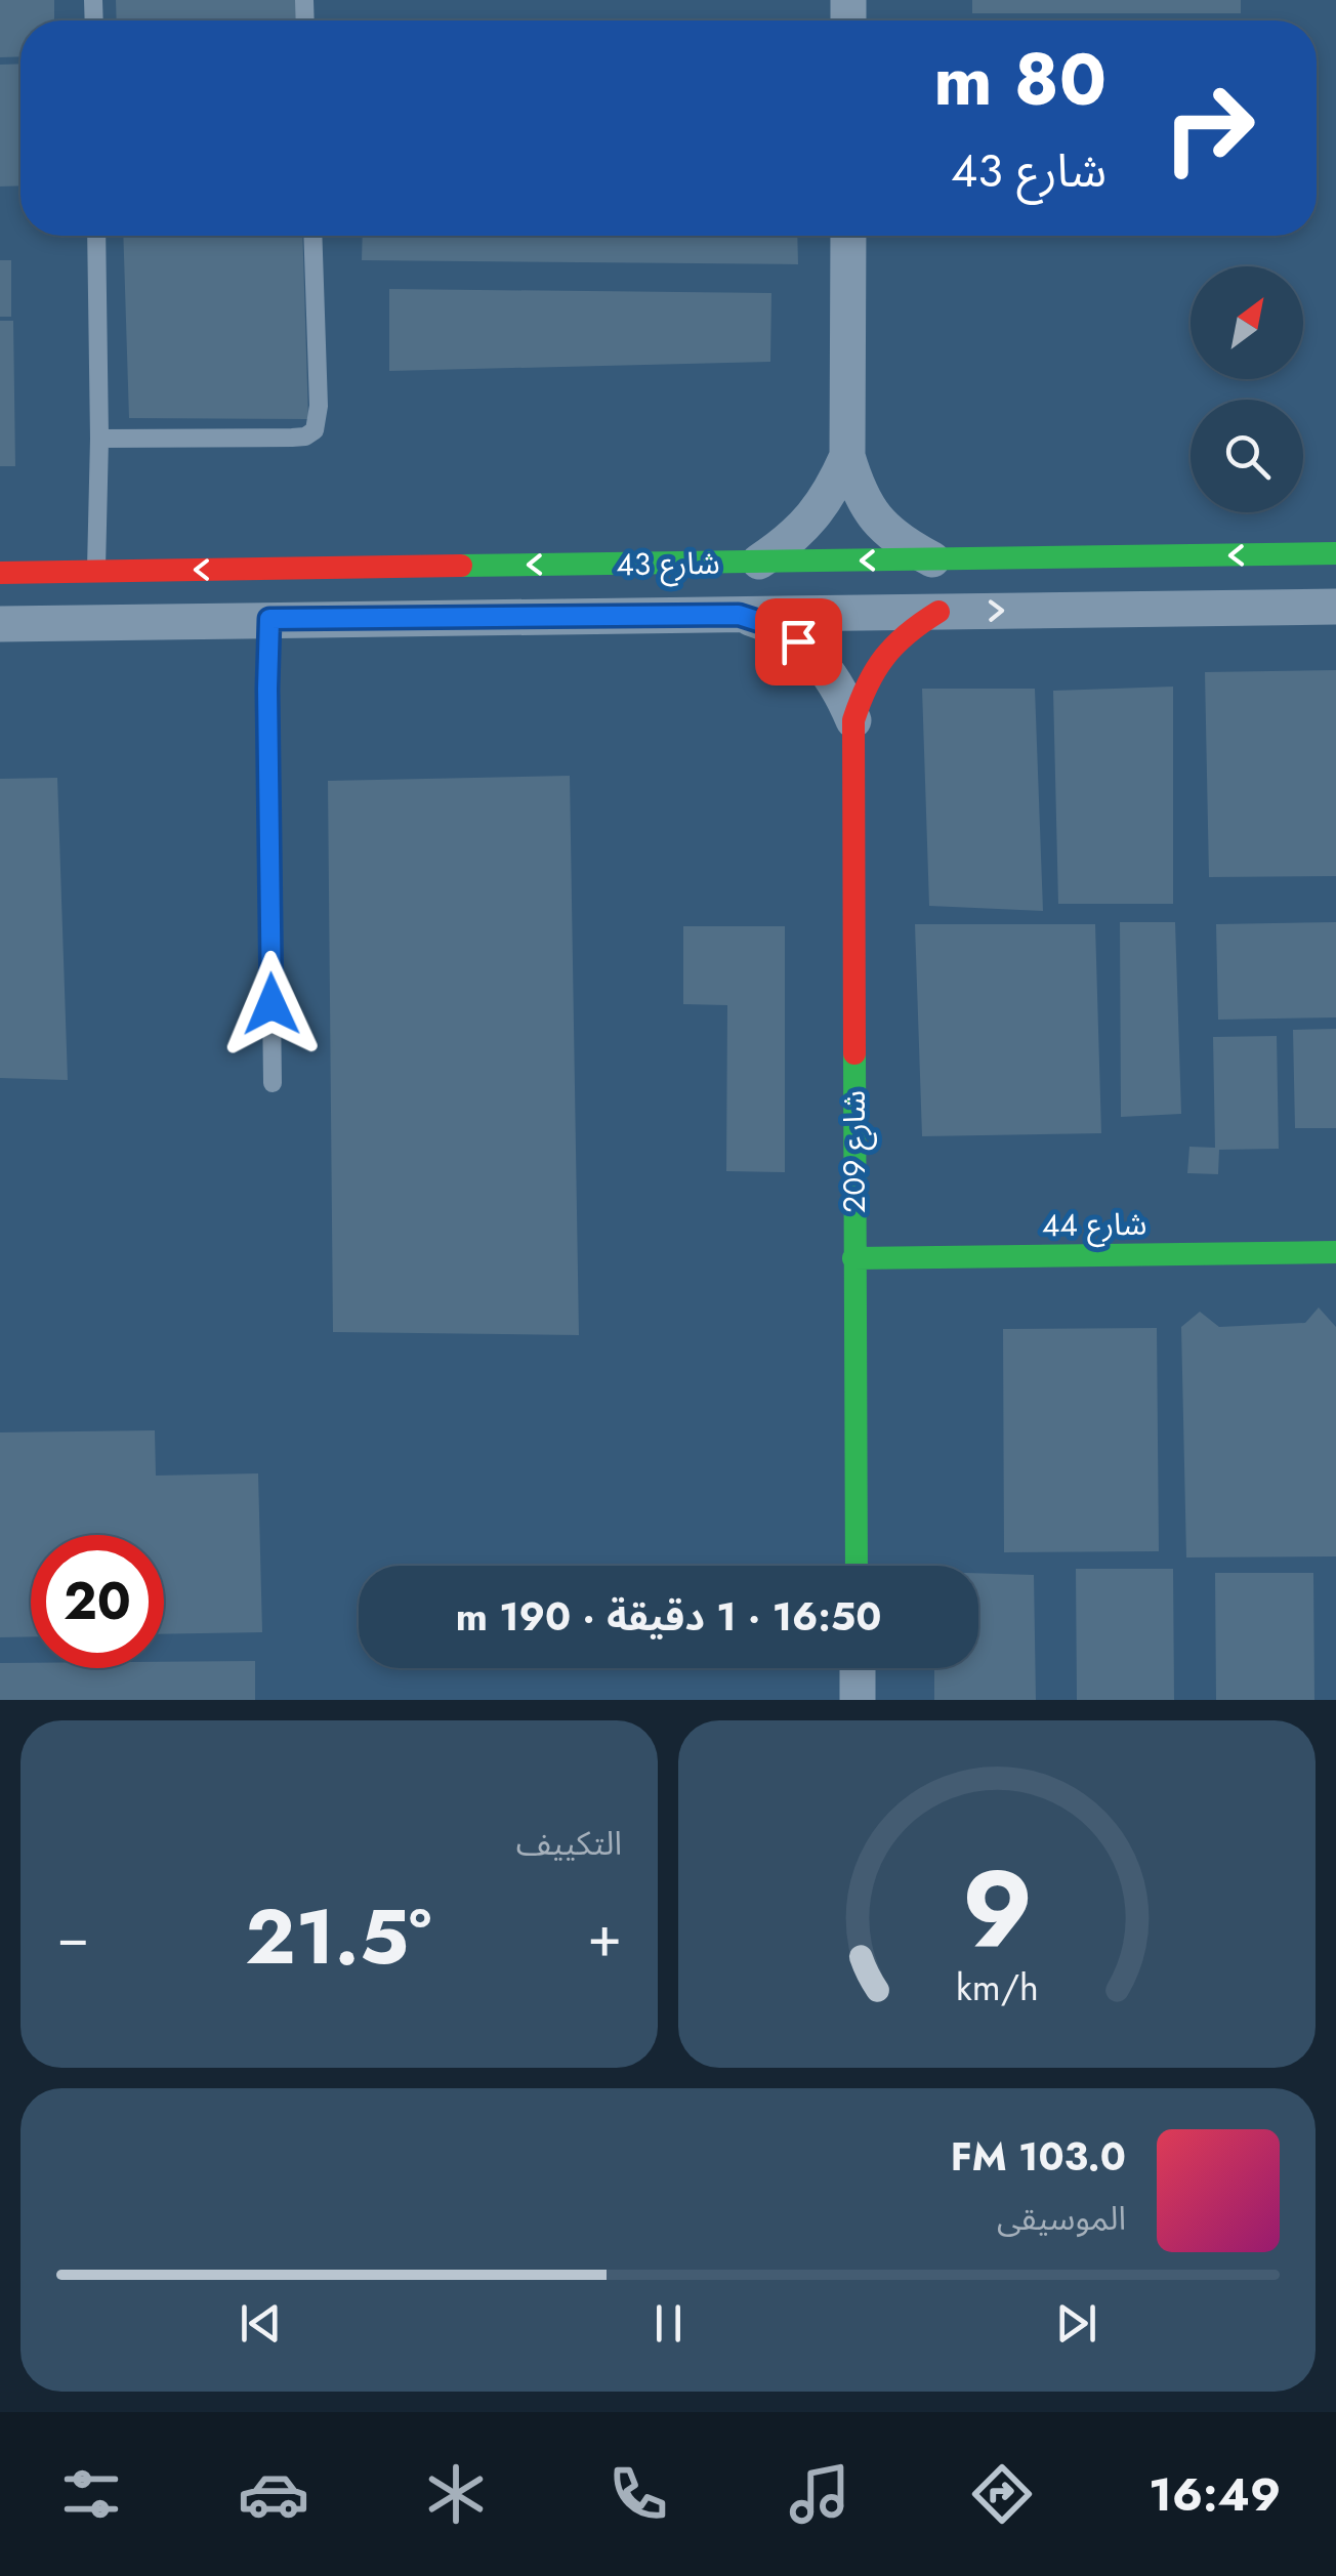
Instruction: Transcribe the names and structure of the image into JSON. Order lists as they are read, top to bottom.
{
  "streets": {
    "street": ["شارع 43", "شارع 209", "شارع 44"]
  },
  "crossings": [
    ["شارع 43", "شارع 209"],
    ["شارع 209", "شارع 44"]
  ],
  "north": "top right",
  "page": {
    "turn": ["80 m", "شارع 43"],
    "limit": "20",
    "trip": "16:50 · 1 دقيقة · 190 m",
    "tile": "التكييف",
    "heat": ["−", "21.5°", "+"],
    "song": ["103.0 FM", "الموسيقى"],
    "tabs": "16:49",
    "gauge": ["9", "km/h"]
  }
}
